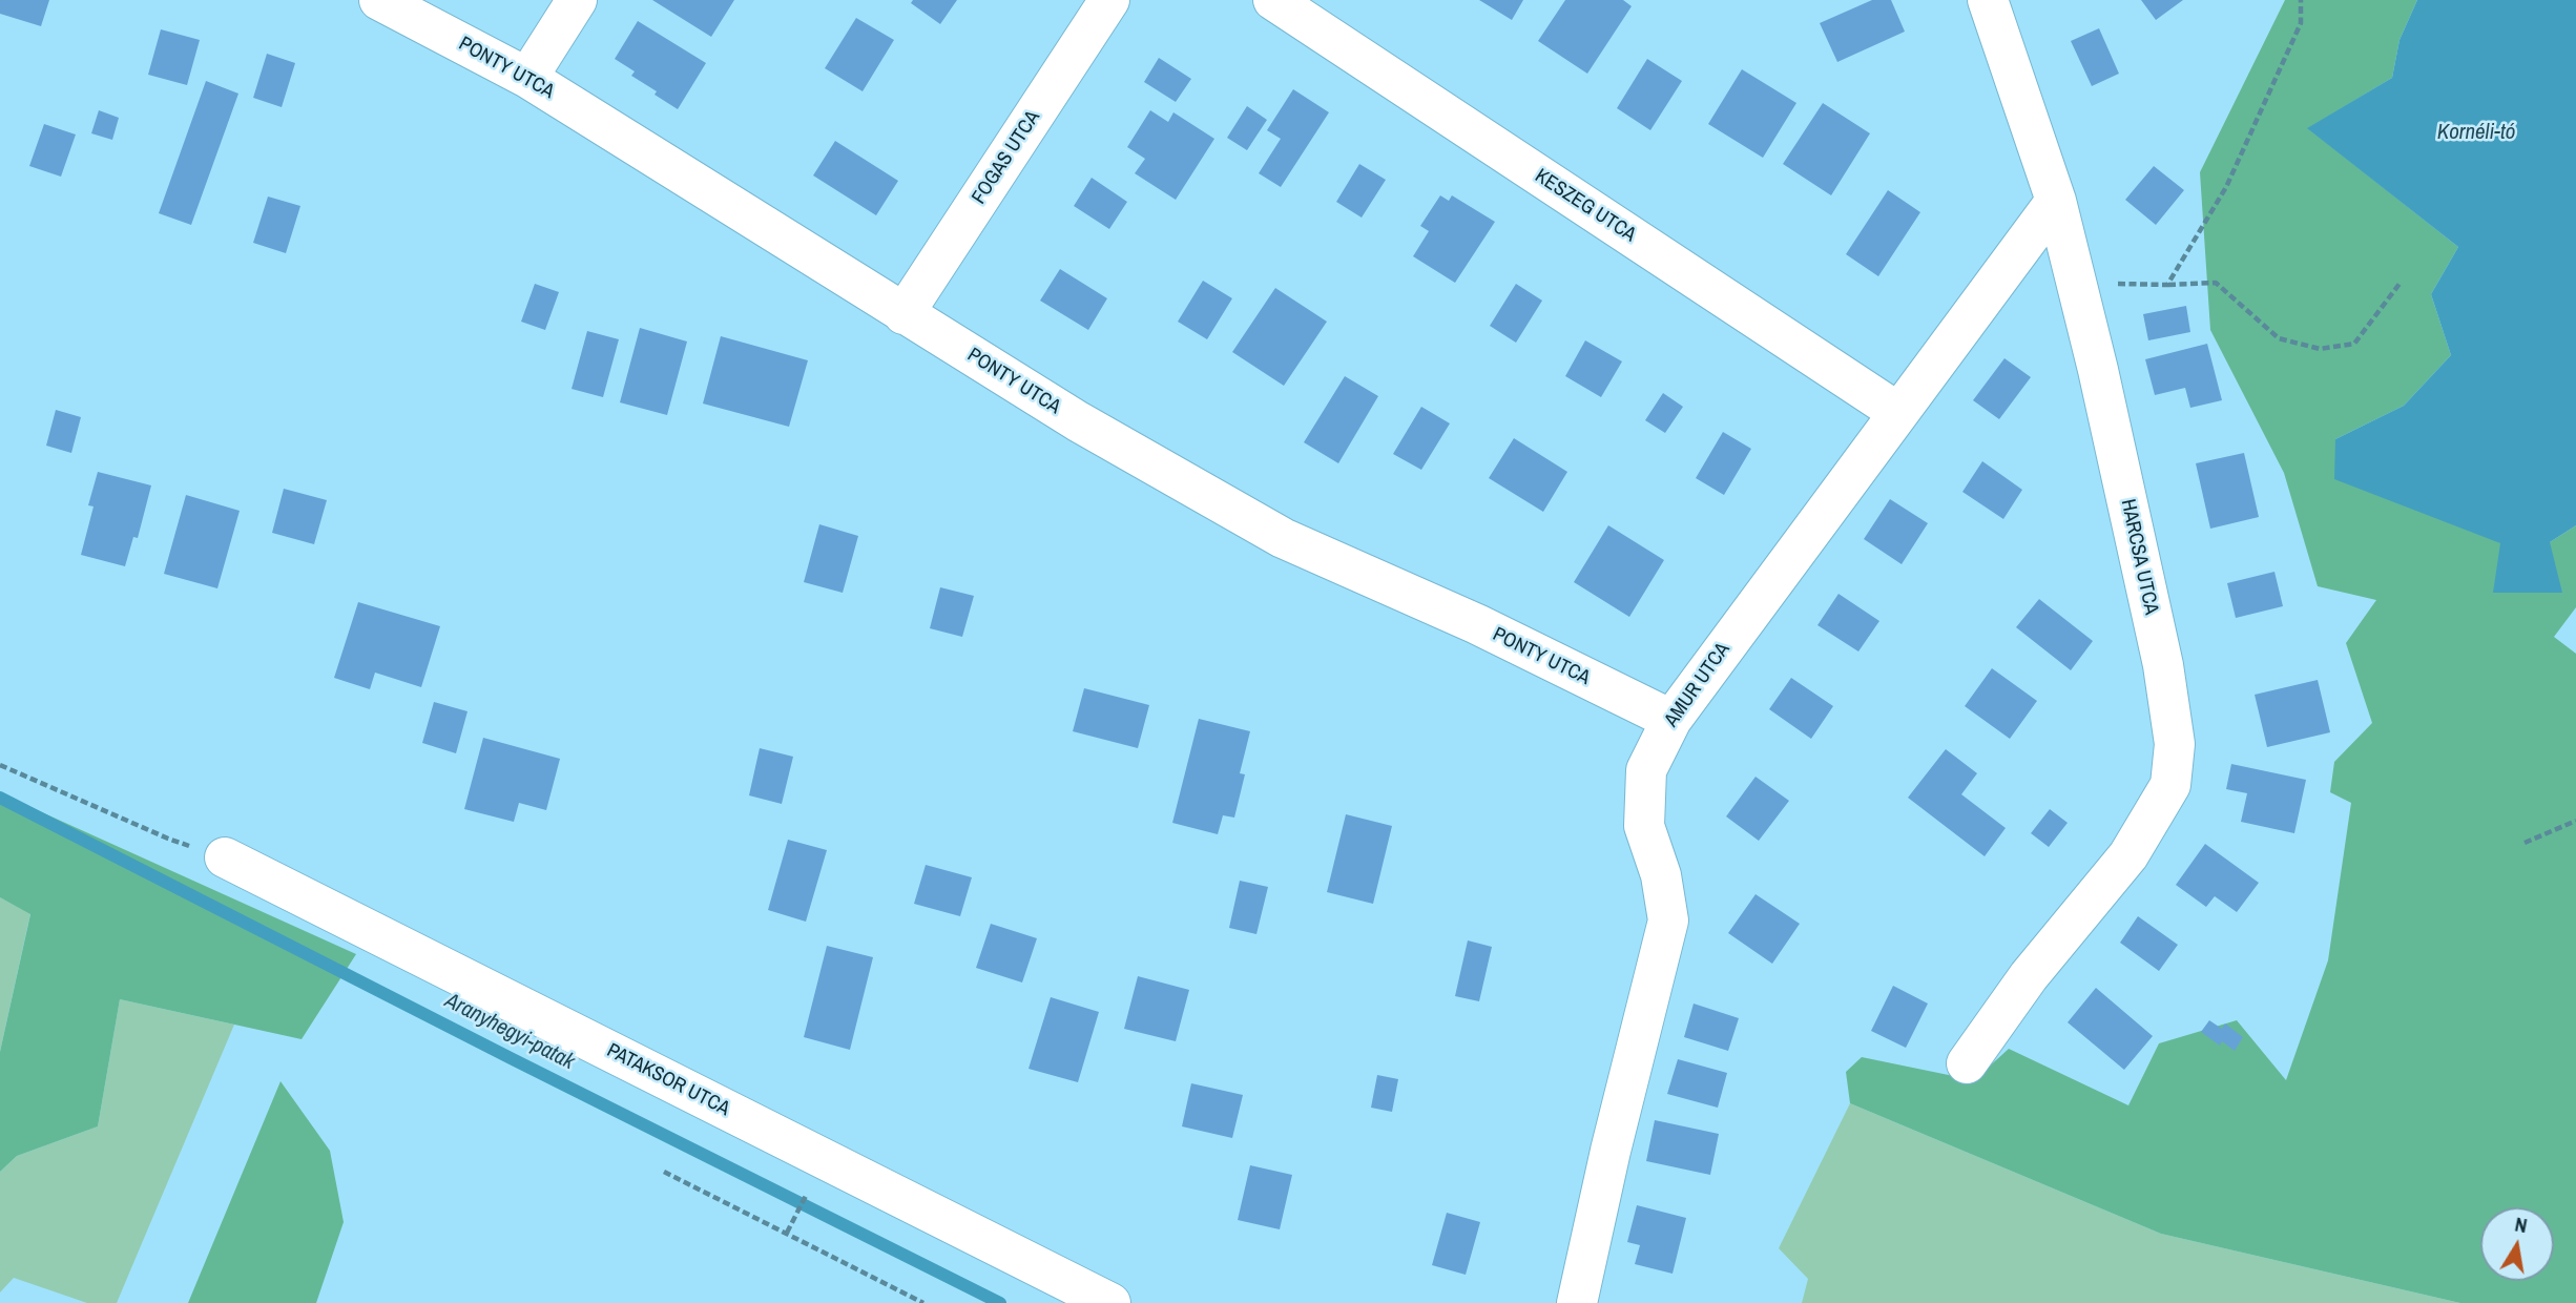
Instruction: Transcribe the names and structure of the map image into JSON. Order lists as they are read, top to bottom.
{
  "streets": {
    "street": [
      "PONTY UTCA",
      "FOGAS UTCA",
      "KESZEG UTCA",
      "HARCSA UTCA",
      "AMUR UTCA",
      "PATAKSOR UTCA"
    ]
  },
  "crossings": [
    ["PONTY UTCA", "FOGAS UTCA"],
    ["PONTY UTCA", "AMUR UTCA"],
    ["KESZEG UTCA", "AMUR UTCA"],
    ["HARCSA UTCA", "AMUR UTCA"]
  ],
  "water": ["Kornéli-tó", "Aranyhegyi-patak"],
  "north": "top"
}
